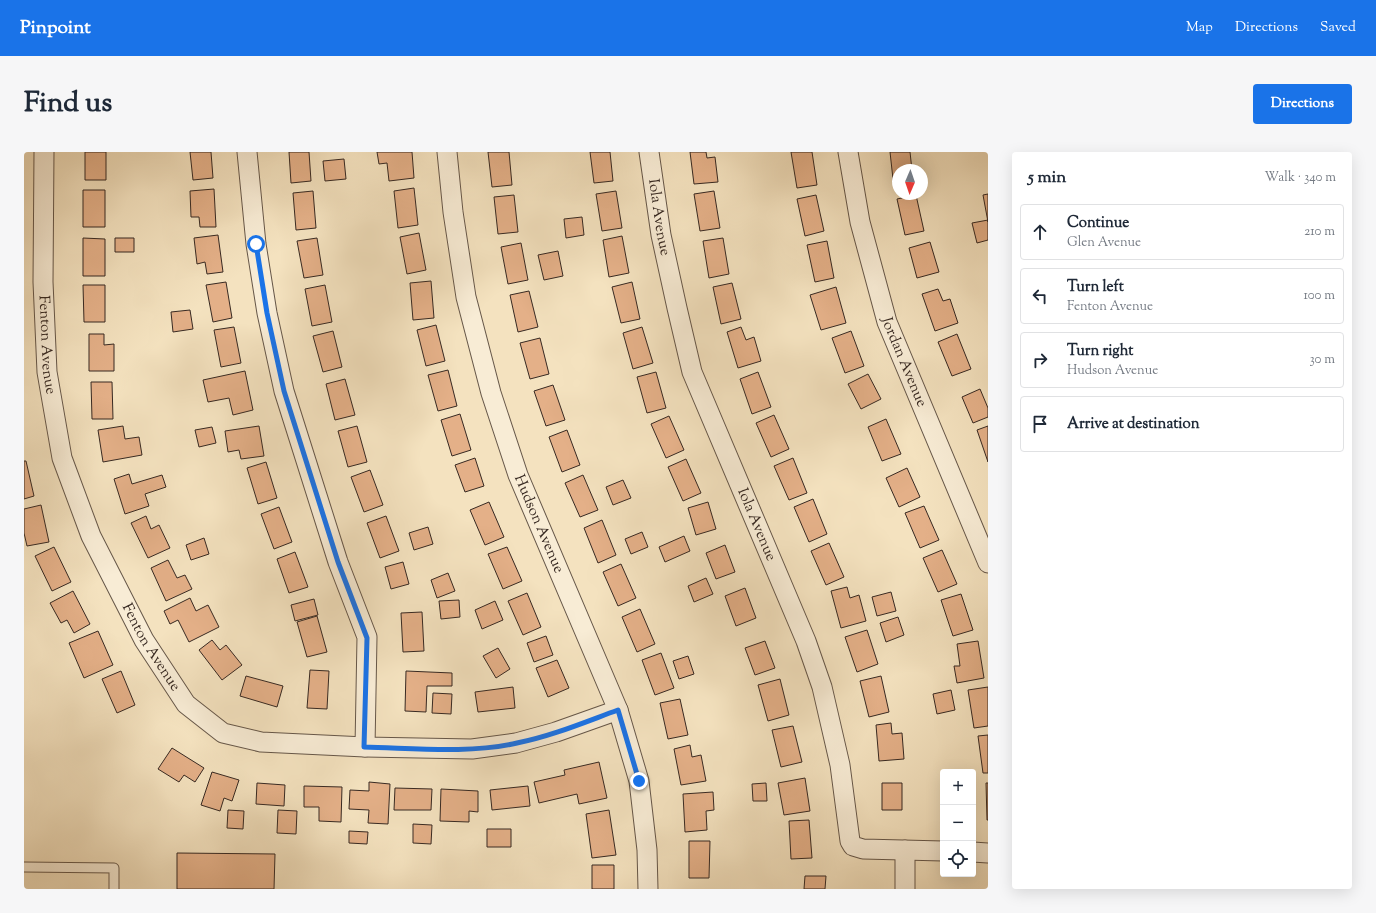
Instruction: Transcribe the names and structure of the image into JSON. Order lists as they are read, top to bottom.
{
  "streets": {
    "street": [
      "Iola Avenue",
      "Fenton Avenue",
      "Jordan Avenue",
      "Hudson Avenue"
    ]
  },
  "crossings": [
    ["Fenton Avenue", "Hudson Avenue"]
  ],
  "north": "bottom",
  "page": {
    "header": "Pinpoint",
    "nav": ["Map", "Directions", "Saved"],
    "title": "Find us",
    "buttons": "Directions",
    "heading": ["5 min", "Walk · 340 m"],
    "list": [
      ["Continue", "Glen Avenue", "210 m"],
      ["Turn left", "Fenton Avenue", "100 m"],
      ["Turn right", "Hudson Avenue", "30 m"],
      "Arrive at destination"
    ],
    "map_buttons": ["+", "−"]
  }
}
